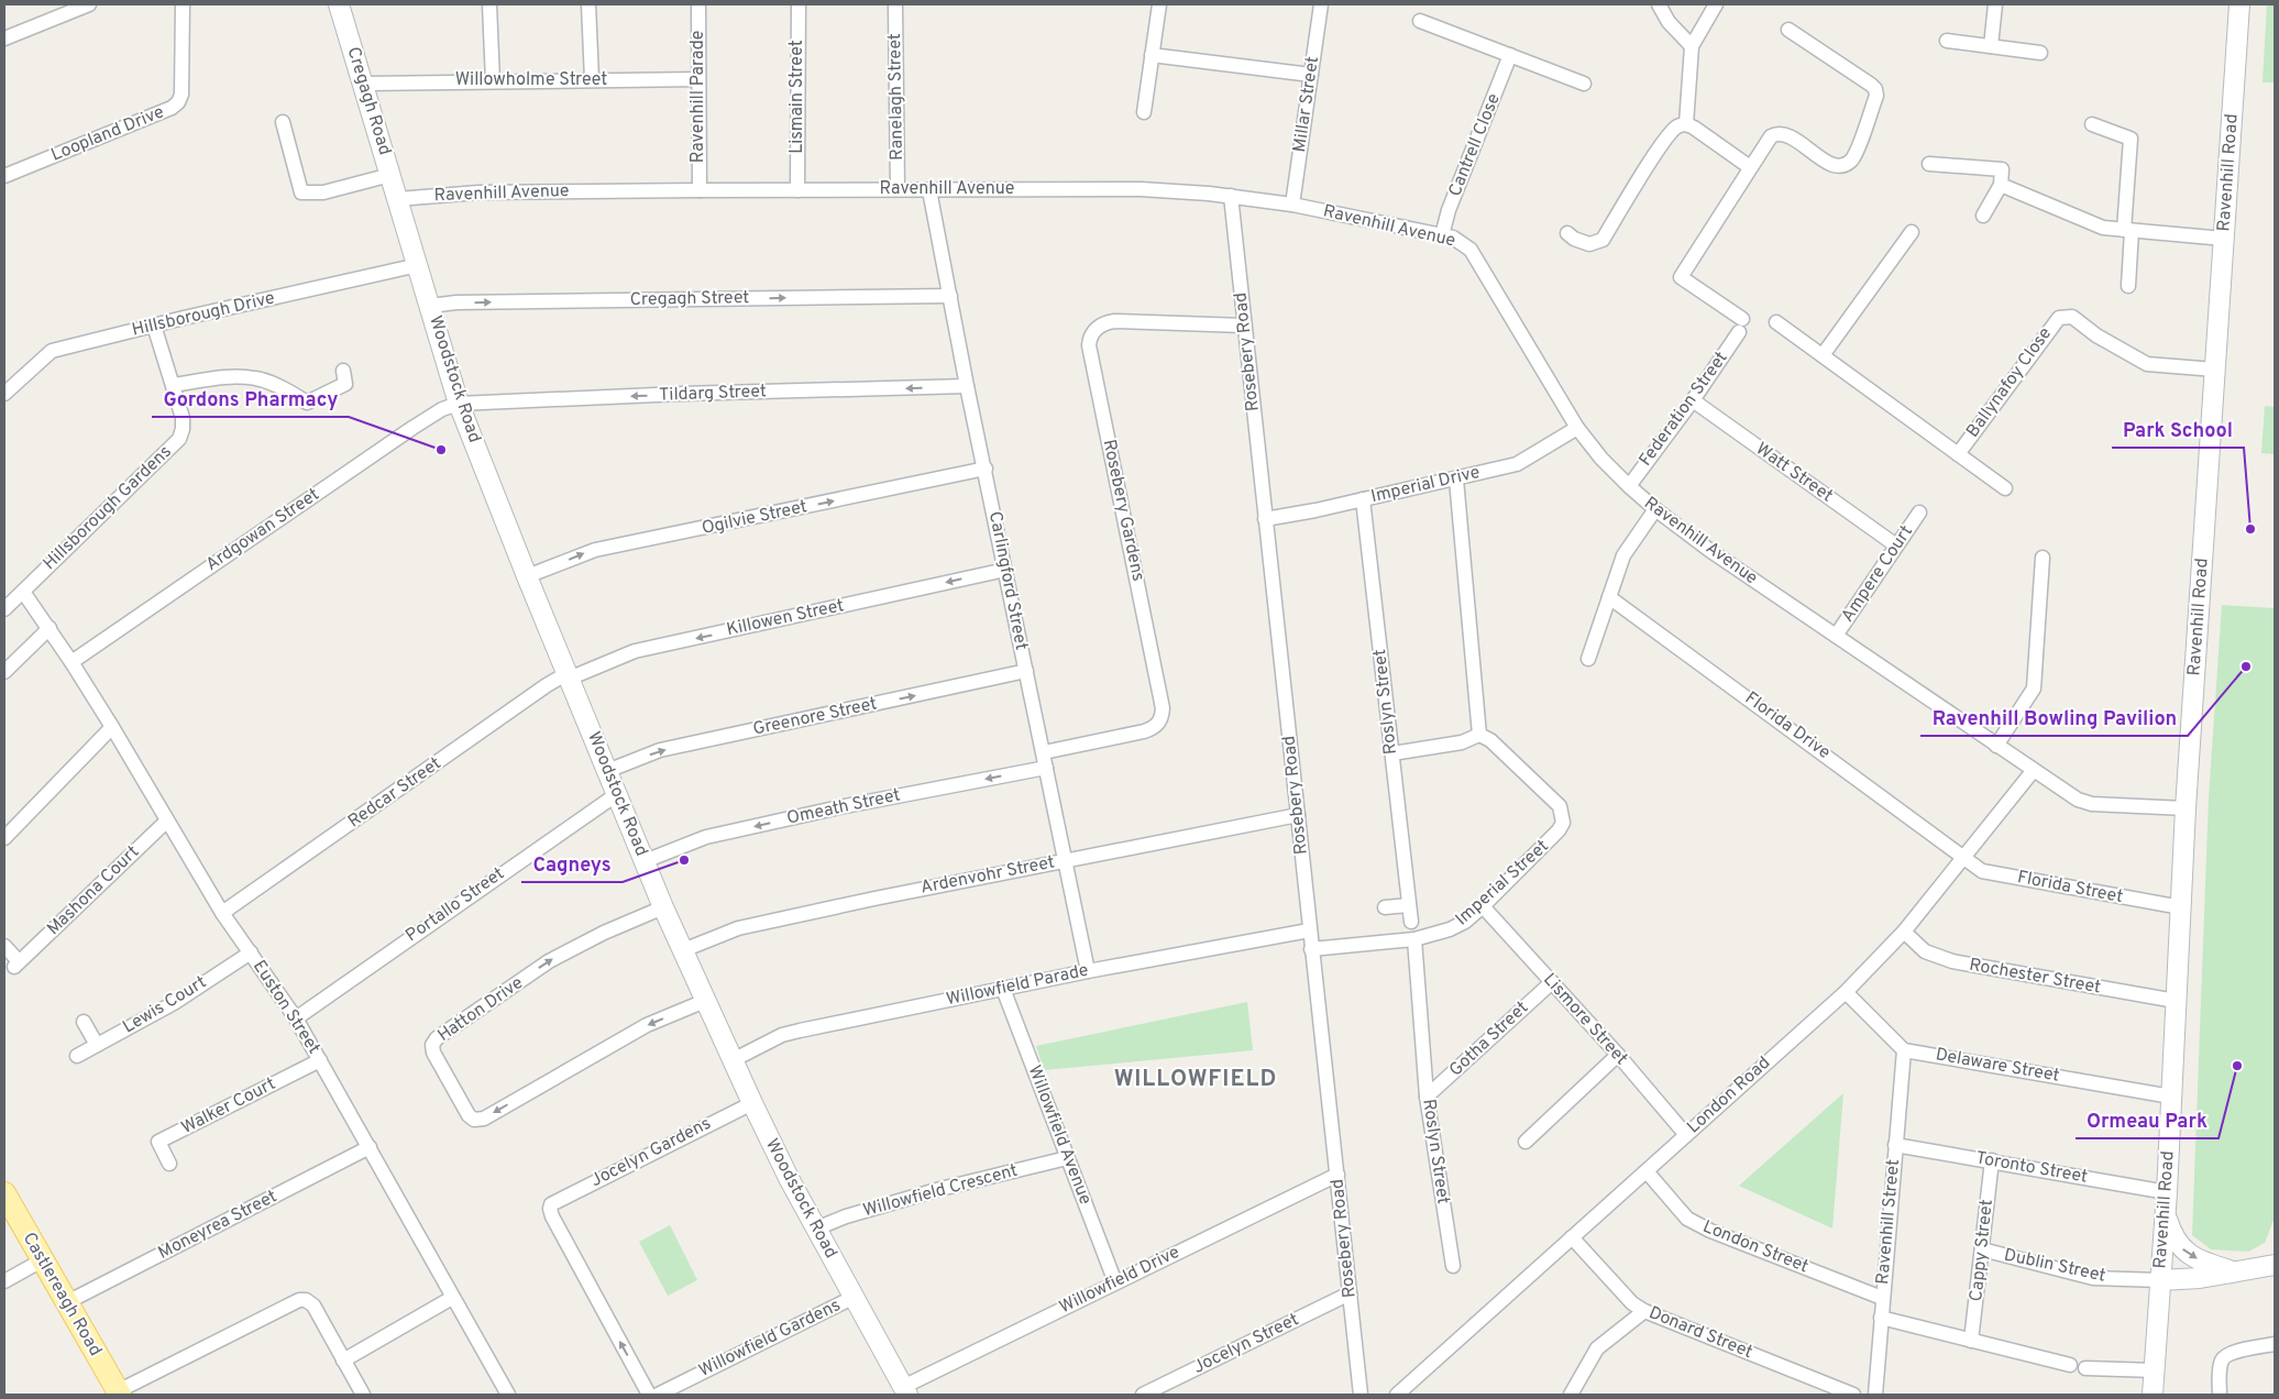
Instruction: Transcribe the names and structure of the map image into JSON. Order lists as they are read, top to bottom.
{
  "streets": {
    "main road": ["Castlereagh Road"],
    "street": [
      "Willowholme Street",
      "Ravenhill Parade",
      "Lismain Street",
      "Ranelagh Street",
      "Cregagh Road",
      "Millar Street",
      "Loopland Drive",
      "Cantrell Close",
      "Ravenhill Road",
      "Ravenhill Avenue",
      "Cregagh Street",
      "Hillsborough Drive",
      "Rosebery Road",
      "Woodstock Road",
      "Ballynafoy Close",
      "Tildarg Street",
      "Federation Street",
      "Watt Street",
      "Imperial Drive",
      "Hillsborough Gardens",
      "Rosebery Gardens",
      "Ogilvie Street",
      "Ardgowan Street",
      "Ampere Court",
      "Carlingford Street",
      "Killowen Street",
      "Roslyn Street",
      "Greenore Street",
      "Florida Drive",
      "Redcar Street",
      "Omeath Street",
      "Ardenvohr Street",
      "Imperial Street",
      "Florida Street",
      "Mashona Court",
      "Portallo Street",
      "Rochester Street",
      "Willowfield Parade",
      "Lewis Court",
      "Euston Street",
      "Hatton Drive",
      "Lismore Street",
      "Gotha Street",
      "Delaware Street",
      "London Road",
      "Walker Court",
      "Willowfield Avenue",
      "Jocelyn Gardens",
      "Toronto Street",
      "Willowfield Crescent",
      "Ravenhill Street",
      "Moneyrea Street",
      "London Street",
      "Cappy Street",
      "Dublin Street",
      "Willowfield Drive",
      "Donard Street",
      "Willowfield Gardens",
      "Jocelyn Street"
    ]
  },
  "crossings": [
    ["Willowholme Street", "Ravenhill Parade"],
    ["Willowholme Street", "Cregagh Road"],
    ["Ravenhill Parade", "Ravenhill Avenue"],
    ["Lismain Street", "Ravenhill Avenue"],
    ["Ranelagh Street", "Ravenhill Avenue"],
    ["Cregagh Road", "Ravenhill Avenue"],
    ["Cregagh Road", "Woodstock Road"],
    ["Millar Street", "Ravenhill Avenue"],
    ["Cantrell Close", "Ravenhill Avenue"],
    ["Ravenhill Road", "Ravenhill Avenue"],
    ["Ravenhill Road", "Ballynafoy Close"],
    ["Ravenhill Road", "Florida Street"],
    ["Ravenhill Road", "Rochester Street"],
    ["Ravenhill Road", "Delaware Street"],
    ["Ravenhill Road", "Toronto Street"],
    ["Ravenhill Road", "Dublin Street"],
    ["Ravenhill Avenue", "Rosebery Road"],
    ["Ravenhill Avenue", "Woodstock Road"],
    ["Ravenhill Avenue", "Federation Street"],
    ["Ravenhill Avenue", "Imperial Drive"],
    ["Ravenhill Avenue", "Ampere Court"],
    ["Ravenhill Avenue", "Carlingford Street"],
    ["Ravenhill Avenue", "London Road"],
    ["Cregagh Street", "Woodstock Road"],
    ["Cregagh Street", "Carlingford Street"],
    ["Hillsborough Drive", "Woodstock Road"],
    ["Hillsborough Drive", "Hillsborough Gardens"],
    ["Rosebery Road", "Imperial Drive"],
    ["Rosebery Road", "Rosebery Gardens"],
    ["Rosebery Road", "Ardenvohr Street"],
    ["Rosebery Road", "Imperial Street"],
    ["Rosebery Road", "Willowfield Parade"],
    ["Rosebery Road", "Willowfield Drive"],
    ["Rosebery Road", "Jocelyn Street"],
    ["Woodstock Road", "Tildarg Street"],
    ["Woodstock Road", "Ogilvie Street"],
    ["Woodstock Road", "Ardgowan Street"],
    ["Woodstock Road", "Killowen Street"],
    ["Woodstock Road", "Greenore Street"],
    ["Woodstock Road", "Redcar Street"],
    ["Woodstock Road", "Omeath Street"],
    ["Woodstock Road", "Ardenvohr Street"],
    ["Woodstock Road", "Portallo Street"],
    ["Woodstock Road", "Willowfield Parade"],
    ["Woodstock Road", "Hatton Drive"],
    ["Woodstock Road", "Jocelyn Gardens"],
    ["Woodstock Road", "Willowfield Crescent"],
    ["Woodstock Road", "Willowfield Drive"],
    ["Woodstock Road", "Willowfield Gardens"],
    ["Tildarg Street", "Ardgowan Street"],
    ["Tildarg Street", "Carlingford Street"],
    ["Federation Street", "Watt Street"],
    ["Watt Street", "Ampere Court"],
    ["Imperial Drive", "Roslyn Street"],
    ["Rosebery Gardens", "Carlingford Street"],
    ["Ogilvie Street", "Carlingford Street"],
    ["Ardgowan Street", "Euston Street"],
    ["Carlingford Street", "Killowen Street"],
    ["Carlingford Street", "Greenore Street"],
    ["Carlingford Street", "Omeath Street"],
    ["Carlingford Street", "Ardenvohr Street"],
    ["Carlingford Street", "Willowfield Parade"],
    ["Killowen Street", "Redcar Street"],
    ["Roslyn Street", "Imperial Street"],
    ["Roslyn Street", "Gotha Street"],
    ["Florida Drive", "Florida Street"],
    ["Florida Drive", "London Road"],
    ["Redcar Street", "Euston Street"],
    ["Imperial Street", "Lismore Street"],
    ["Florida Street", "London Road"],
    ["Mashona Court", "Euston Street"],
    ["Portallo Street", "Euston Street"],
    ["Rochester Street", "London Road"],
    ["Willowfield Parade", "Willowfield Avenue"],
    ["Lewis Court", "Euston Street"],
    ["Euston Street", "Walker Court"],
    ["Euston Street", "Moneyrea Street"],
    ["Lismore Street", "Gotha Street"],
    ["Lismore Street", "London Road"],
    ["Delaware Street", "Ravenhill Street"],
    ["London Road", "London Street"],
    ["London Road", "Donard Street"],
    ["Willowfield Avenue", "Willowfield Crescent"],
    ["Willowfield Avenue", "Willowfield Drive"],
    ["Toronto Street", "Ravenhill Street"],
    ["Toronto Street", "Cappy Street"],
    ["Ravenhill Street", "London Street"],
    ["Moneyrea Street", "Castlereagh Road"],
    ["Cappy Street", "Dublin Street"]
  ],
  "one_way": [
    "Cregagh Street",
    "Tildarg Street",
    "Ogilvie Street",
    "Killowen Street",
    "Greenore Street",
    "Omeath Street"
  ],
  "districts": ["WILLOWFIELD"],
  "places": [
    "Gordons Pharmacy",
    "Park School",
    "Ravenhill Bowling Pavilion",
    "Cagneys",
    "Ormeau Park"
  ]
}
